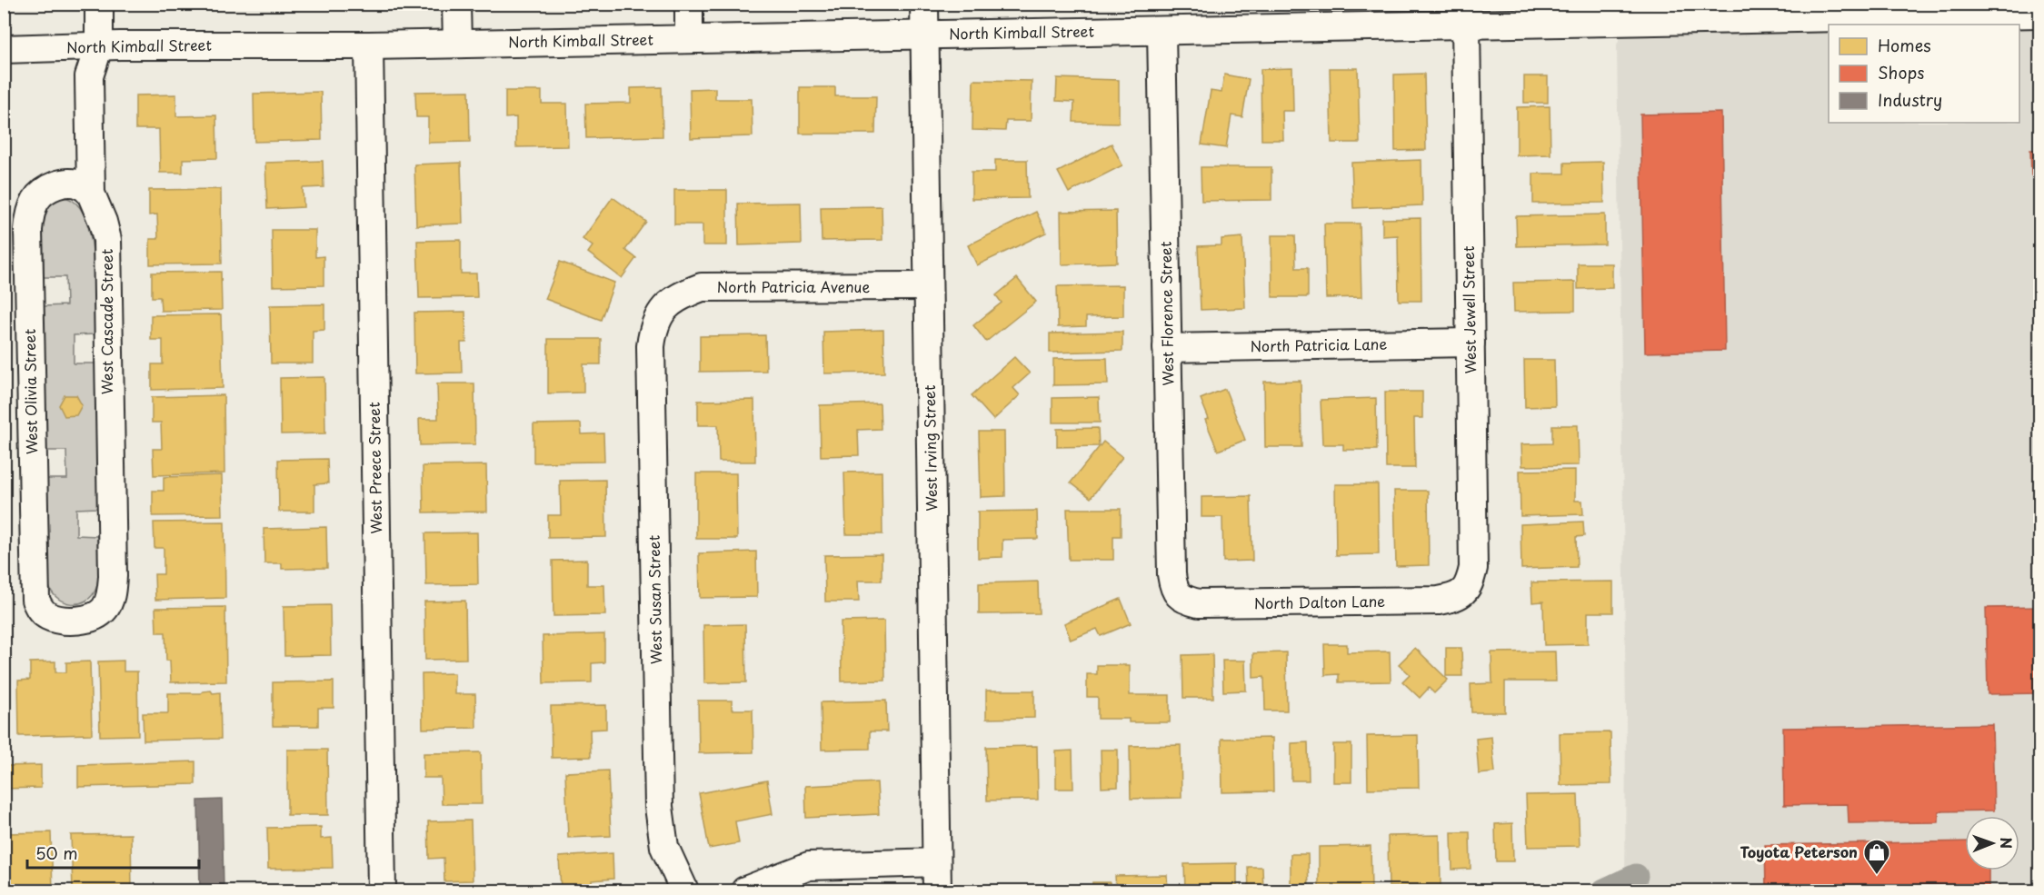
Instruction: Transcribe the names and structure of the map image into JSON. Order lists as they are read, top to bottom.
{
  "streets": {
    "street": [
      "North Kimball Street",
      "North Patricia Avenue",
      "West Jewell Street",
      "West Florence Street",
      "West Cascade Street",
      "North Patricia Lane",
      "West Olivia Street",
      "West Irving Street",
      "West Preece Street",
      "West Susan Street",
      "North Dalton Lane"
    ]
  },
  "crossings": [
    ["North Kimball Street", "West Jewell Street"],
    ["North Kimball Street", "West Florence Street"],
    ["North Kimball Street", "West Cascade Street"],
    ["North Kimball Street", "West Irving Street"],
    ["North Kimball Street", "West Preece Street"],
    ["North Patricia Avenue", "West Irving Street"],
    ["North Patricia Avenue", "West Susan Street"],
    ["West Jewell Street", "North Patricia Lane"],
    ["West Jewell Street", "North Dalton Lane"],
    ["West Florence Street", "North Patricia Lane"],
    ["West Florence Street", "North Dalton Lane"],
    ["West Cascade Street", "West Olivia Street"]
  ],
  "places": {
    "shop": ["Toyota Peterson"]
  },
  "legend": ["Homes", "Shops", "Industry"],
  "scale_bar": "50 m",
  "north": "right"
}
